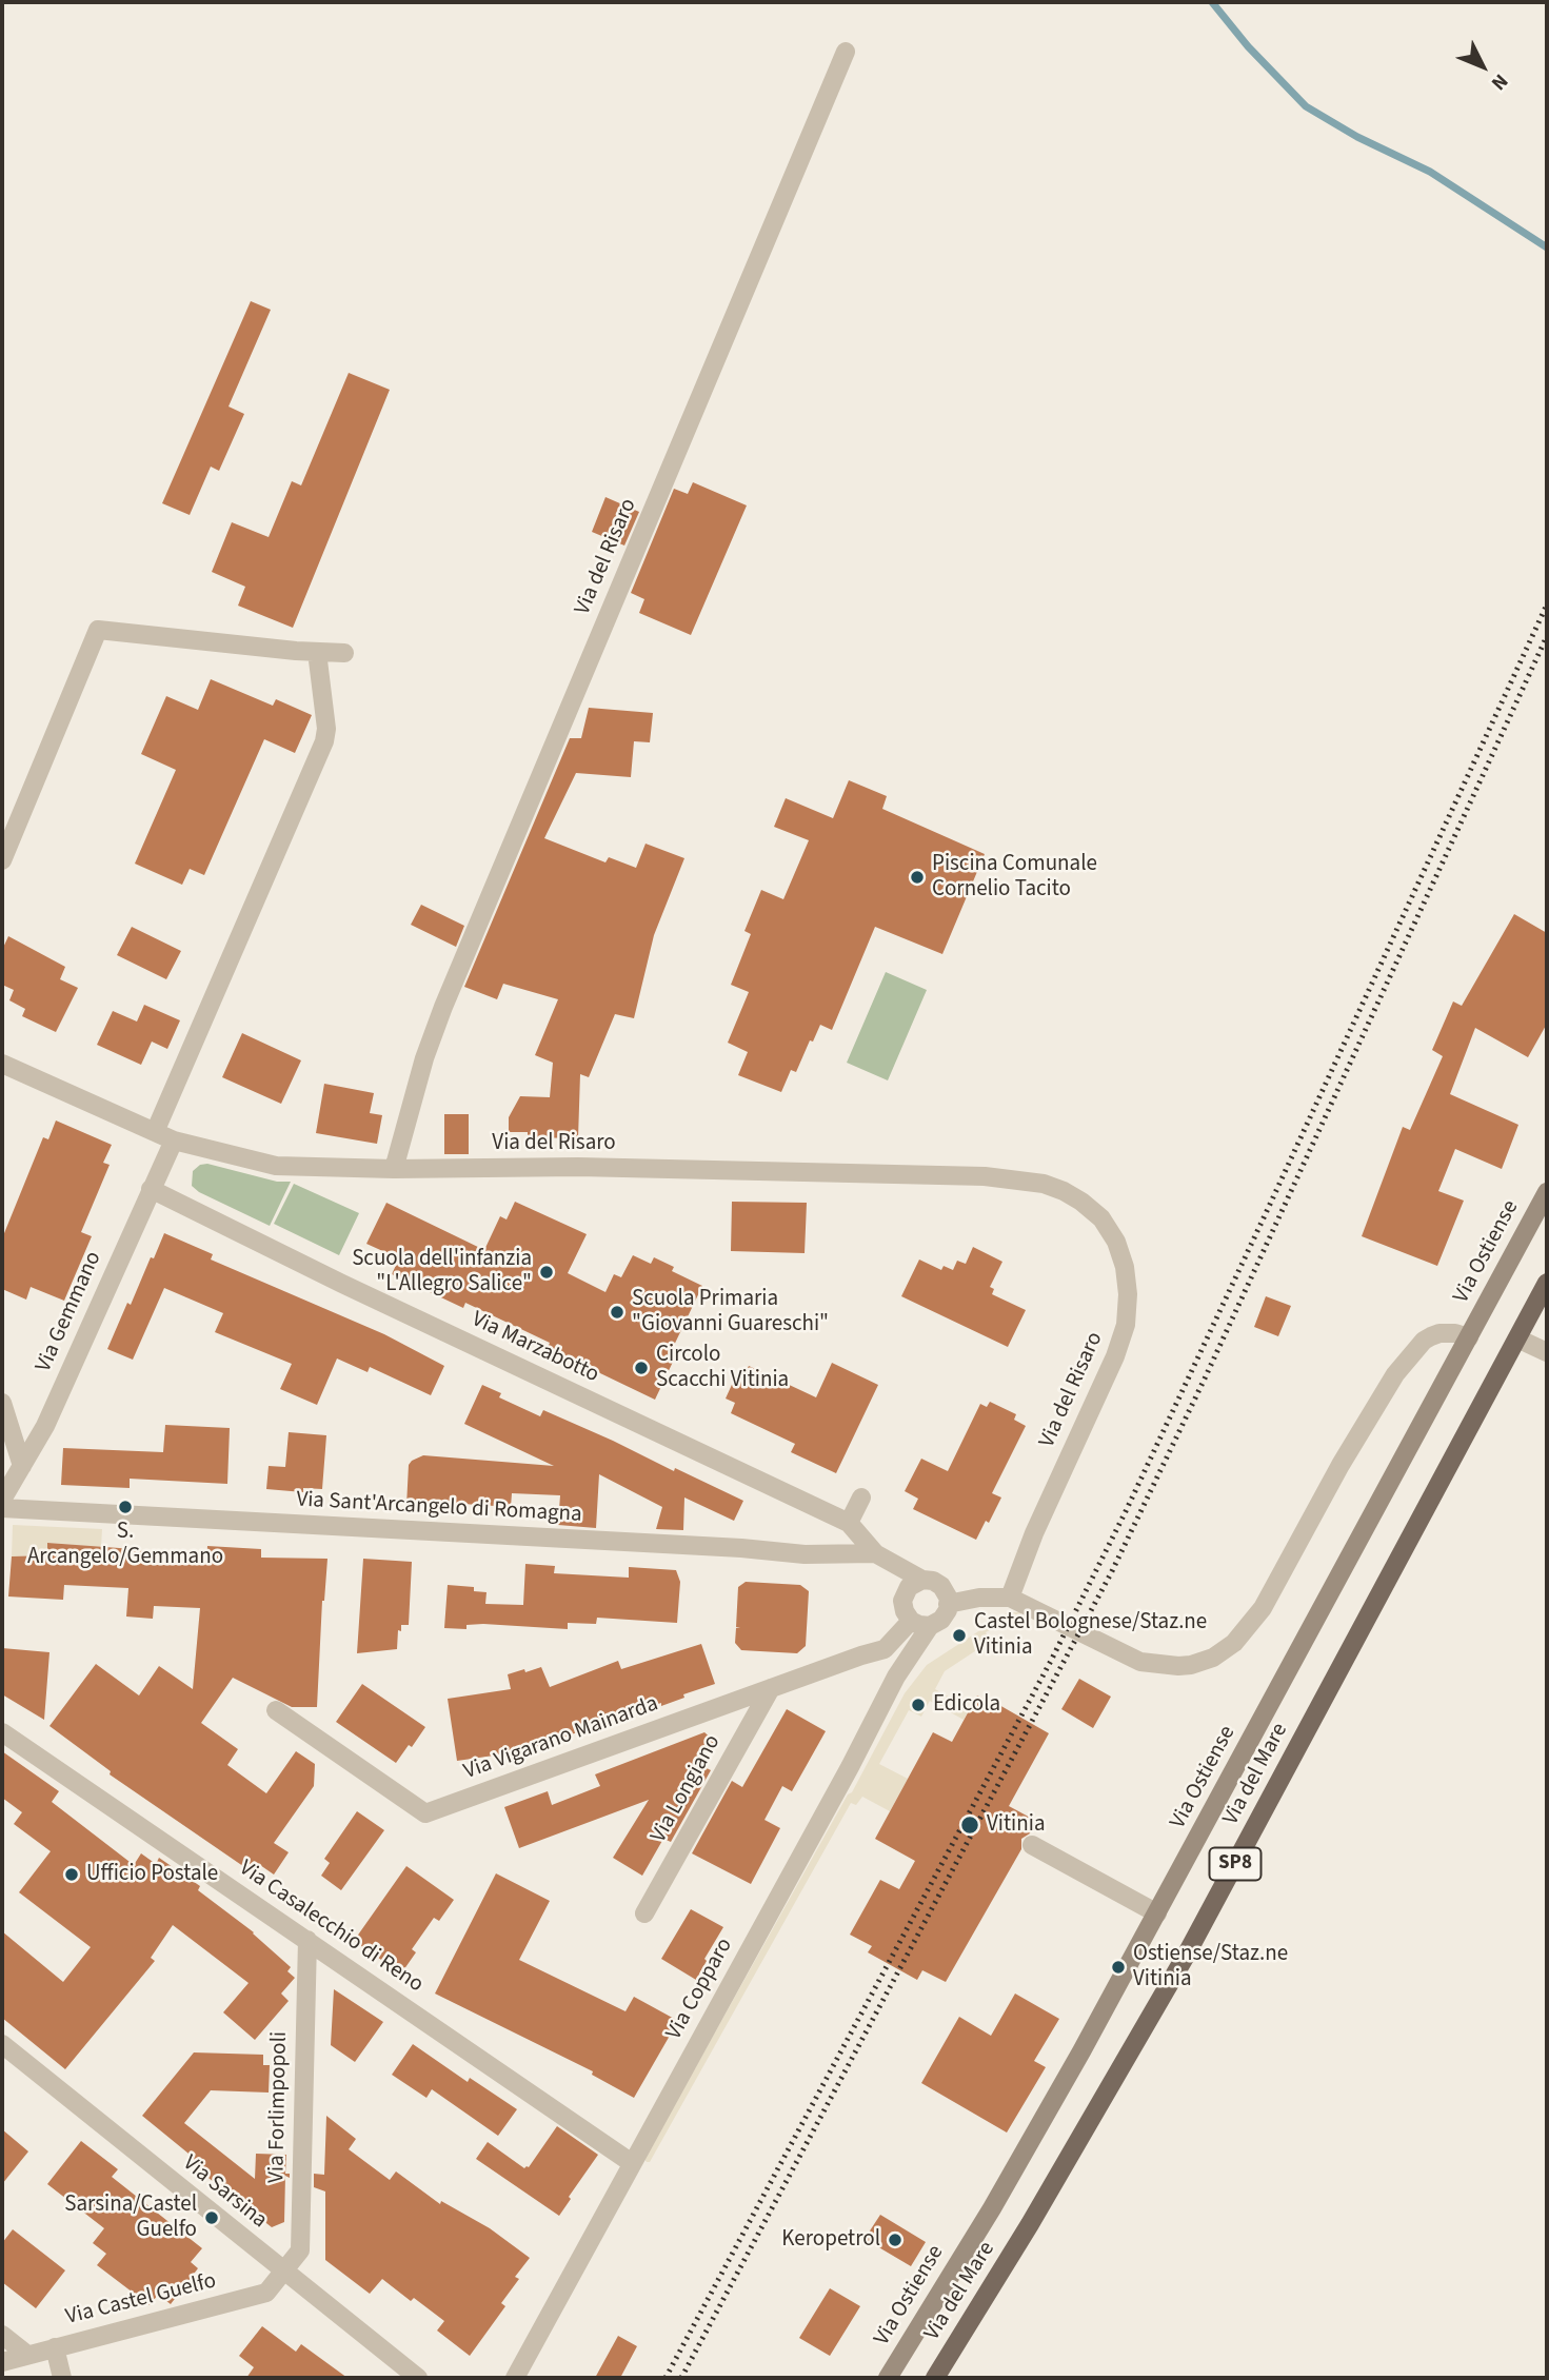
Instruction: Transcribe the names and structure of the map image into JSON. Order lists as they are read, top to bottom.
{
  "streets": {
    "main road": ["Via Ostiense", "Via del Mare", "SP8"],
    "street": [
      "Via del Risaro",
      "Via Gemmano",
      "Via Marzabotto",
      "Via Sant'Arcangelo di Romagna",
      "Via Vigarano Mainarda",
      "Via Longiano",
      "Via Casalecchio di Reno",
      "Via Copparo",
      "Via Forlimpopoli",
      "Via Sarsina",
      "Via Castel Guelfo"
    ]
  },
  "crossings": [
    ["Via del Risaro", "Via Gemmano"],
    ["Via Gemmano", "Via Marzabotto"],
    ["Via Vigarano Mainarda", "Via Longiano"],
    ["Via Vigarano Mainarda", "Via Copparo"],
    ["Via Casalecchio di Reno", "Via Copparo"],
    ["Via Casalecchio di Reno", "Via Forlimpopoli"],
    ["Via Forlimpopoli", "Via Sarsina"],
    ["Via Forlimpopoli", "Via Castel Guelfo"],
    ["Via Sarsina", "Via Castel Guelfo"]
  ],
  "places": [
    "Piscina Comunale Cornelio Tacito",
    "Scuola dell'infanzia \"L'Allegro Salice\"",
    "Scuola Primaria \"Giovanni Guareschi\"",
    "Circolo Scacchi Vitinia",
    "S. Arcangelo/Gemmano",
    "Castel Bolognese/Staz.ne Vitinia",
    "Edicola",
    "Vitinia",
    "Ufficio Postale",
    "Ostiense/Staz.ne Vitinia",
    "Sarsina/Castel Guelfo",
    "Keropetrol"
  ],
  "north": "bottom right"
}
